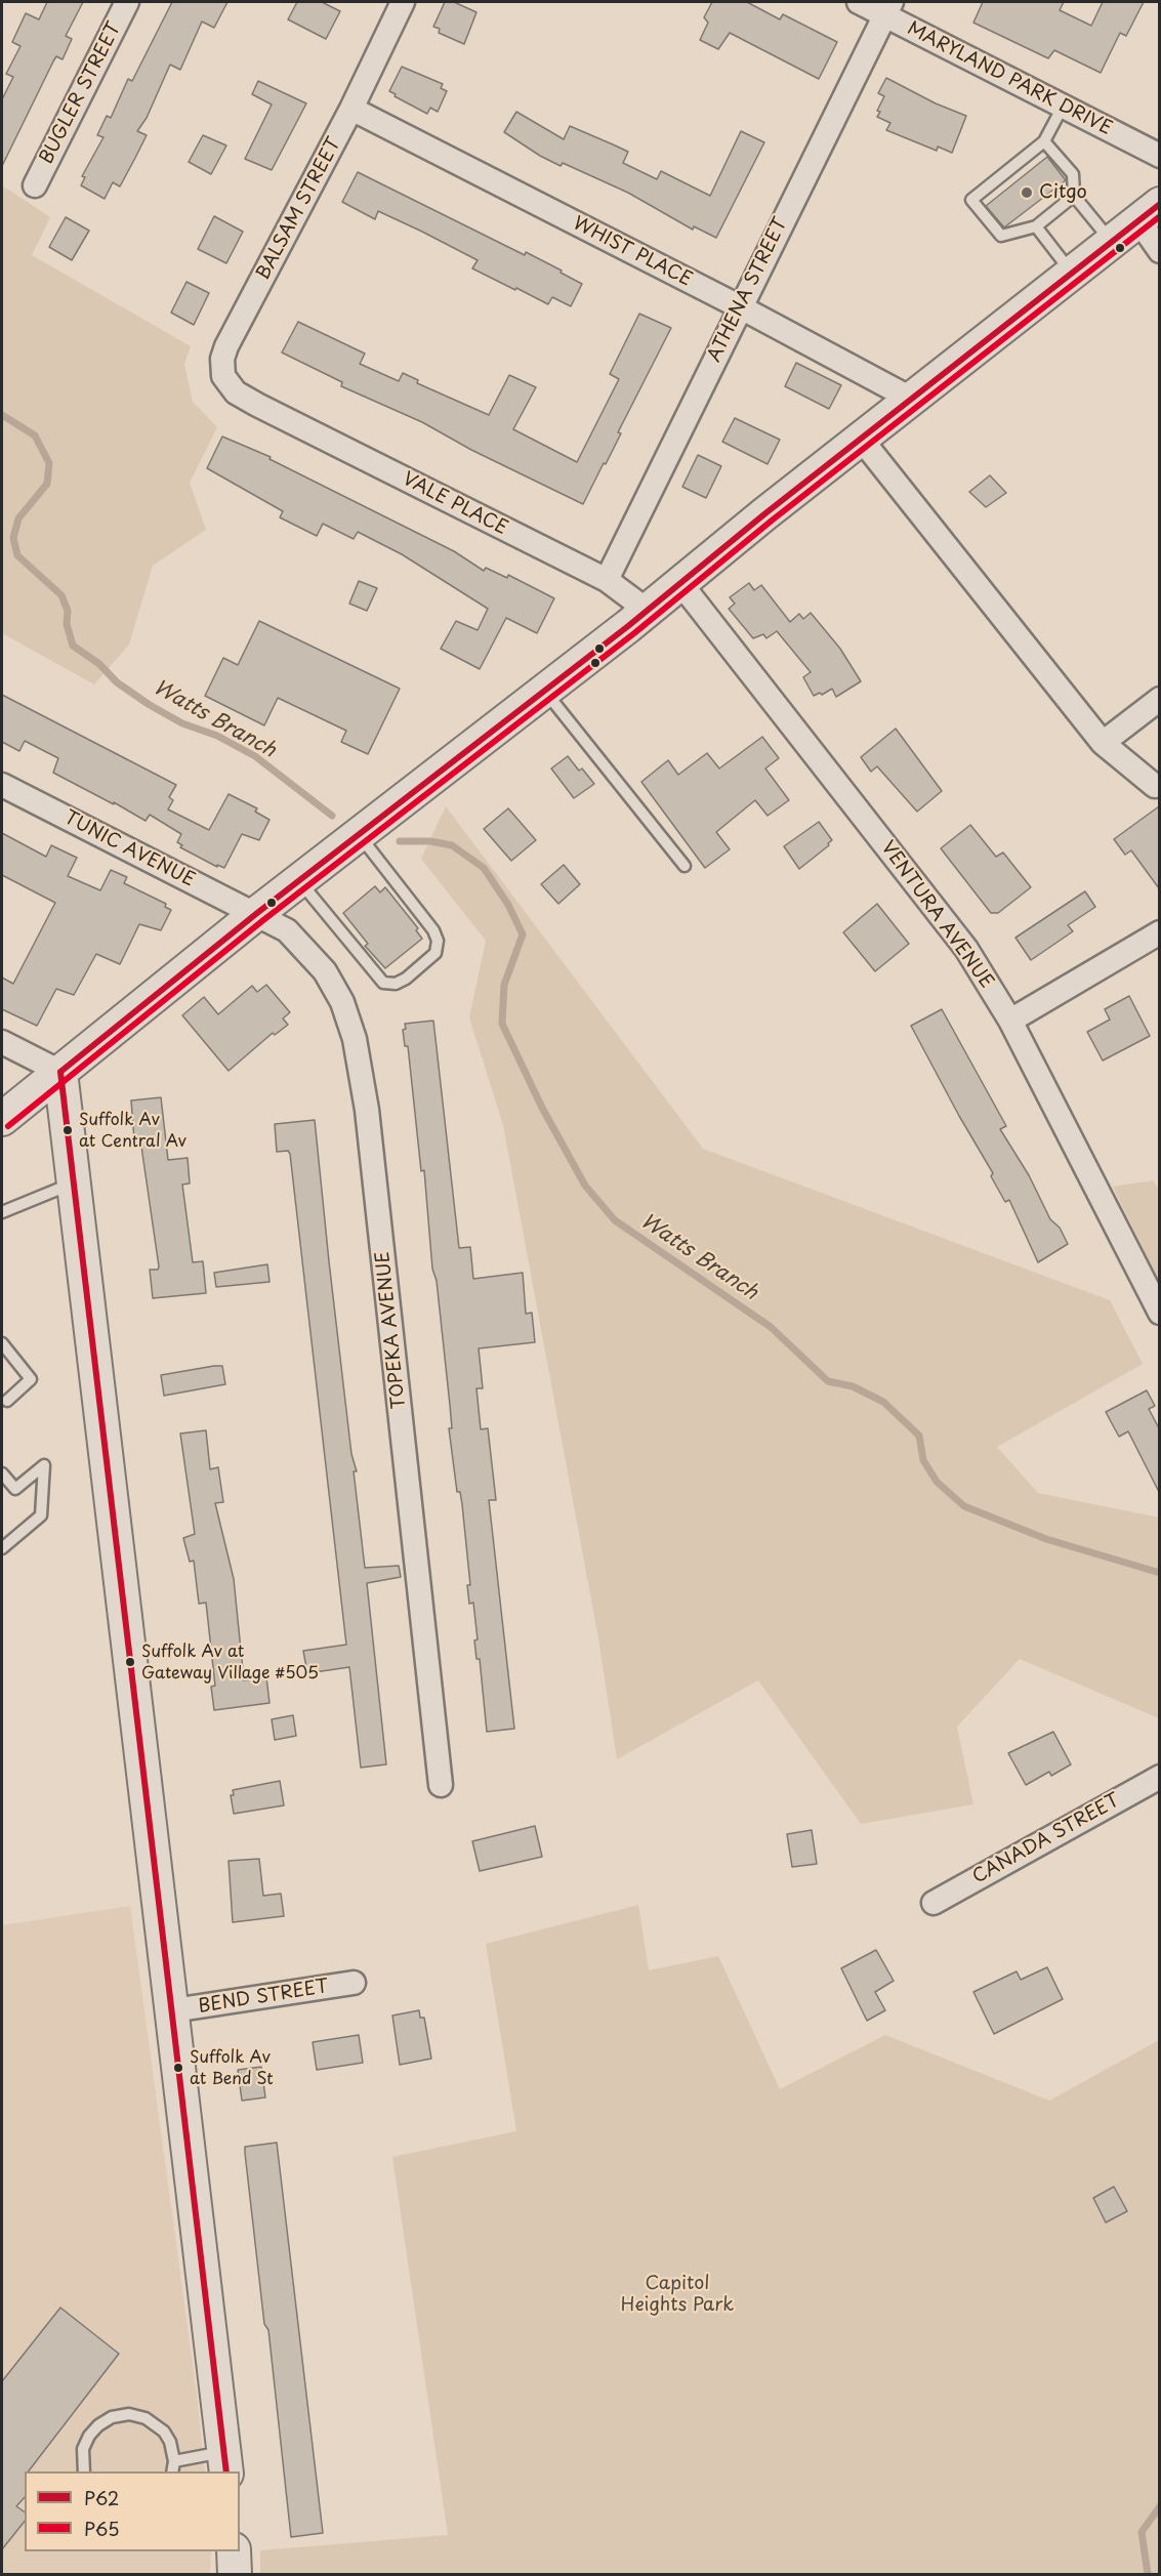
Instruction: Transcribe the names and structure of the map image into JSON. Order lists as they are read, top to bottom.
{
  "streets": {
    "street": [
      "MARYLAND PARK DRIVE",
      "BUGLER STREET",
      "BALSAM STREET",
      "WHIST PLACE",
      "ATHENA STREET",
      "VALE PLACE",
      "TUNIC AVENUE",
      "VENTURA AVENUE",
      "TOPEKA AVENUE",
      "CANADA STREET",
      "BEND STREET"
    ]
  },
  "crossings": [
    ["MARYLAND PARK DRIVE", "ATHENA STREET"],
    ["BALSAM STREET", "WHIST PLACE"],
    ["BALSAM STREET", "VALE PLACE"],
    ["WHIST PLACE", "ATHENA STREET"],
    ["ATHENA STREET", "VALE PLACE"],
    ["TUNIC AVENUE", "TOPEKA AVENUE"]
  ],
  "water": ["Watts Branch"],
  "parks": ["Capitol Heights Park"],
  "places": [
    "Citgo",
    "Suffolk Av at Central Av",
    "Suffolk Av at Gateway Village #505",
    "Suffolk Av at Bend St"
  ],
  "lines": ["transit line P62", "transit line P65"],
  "legend": ["P62", "P65"]
}
